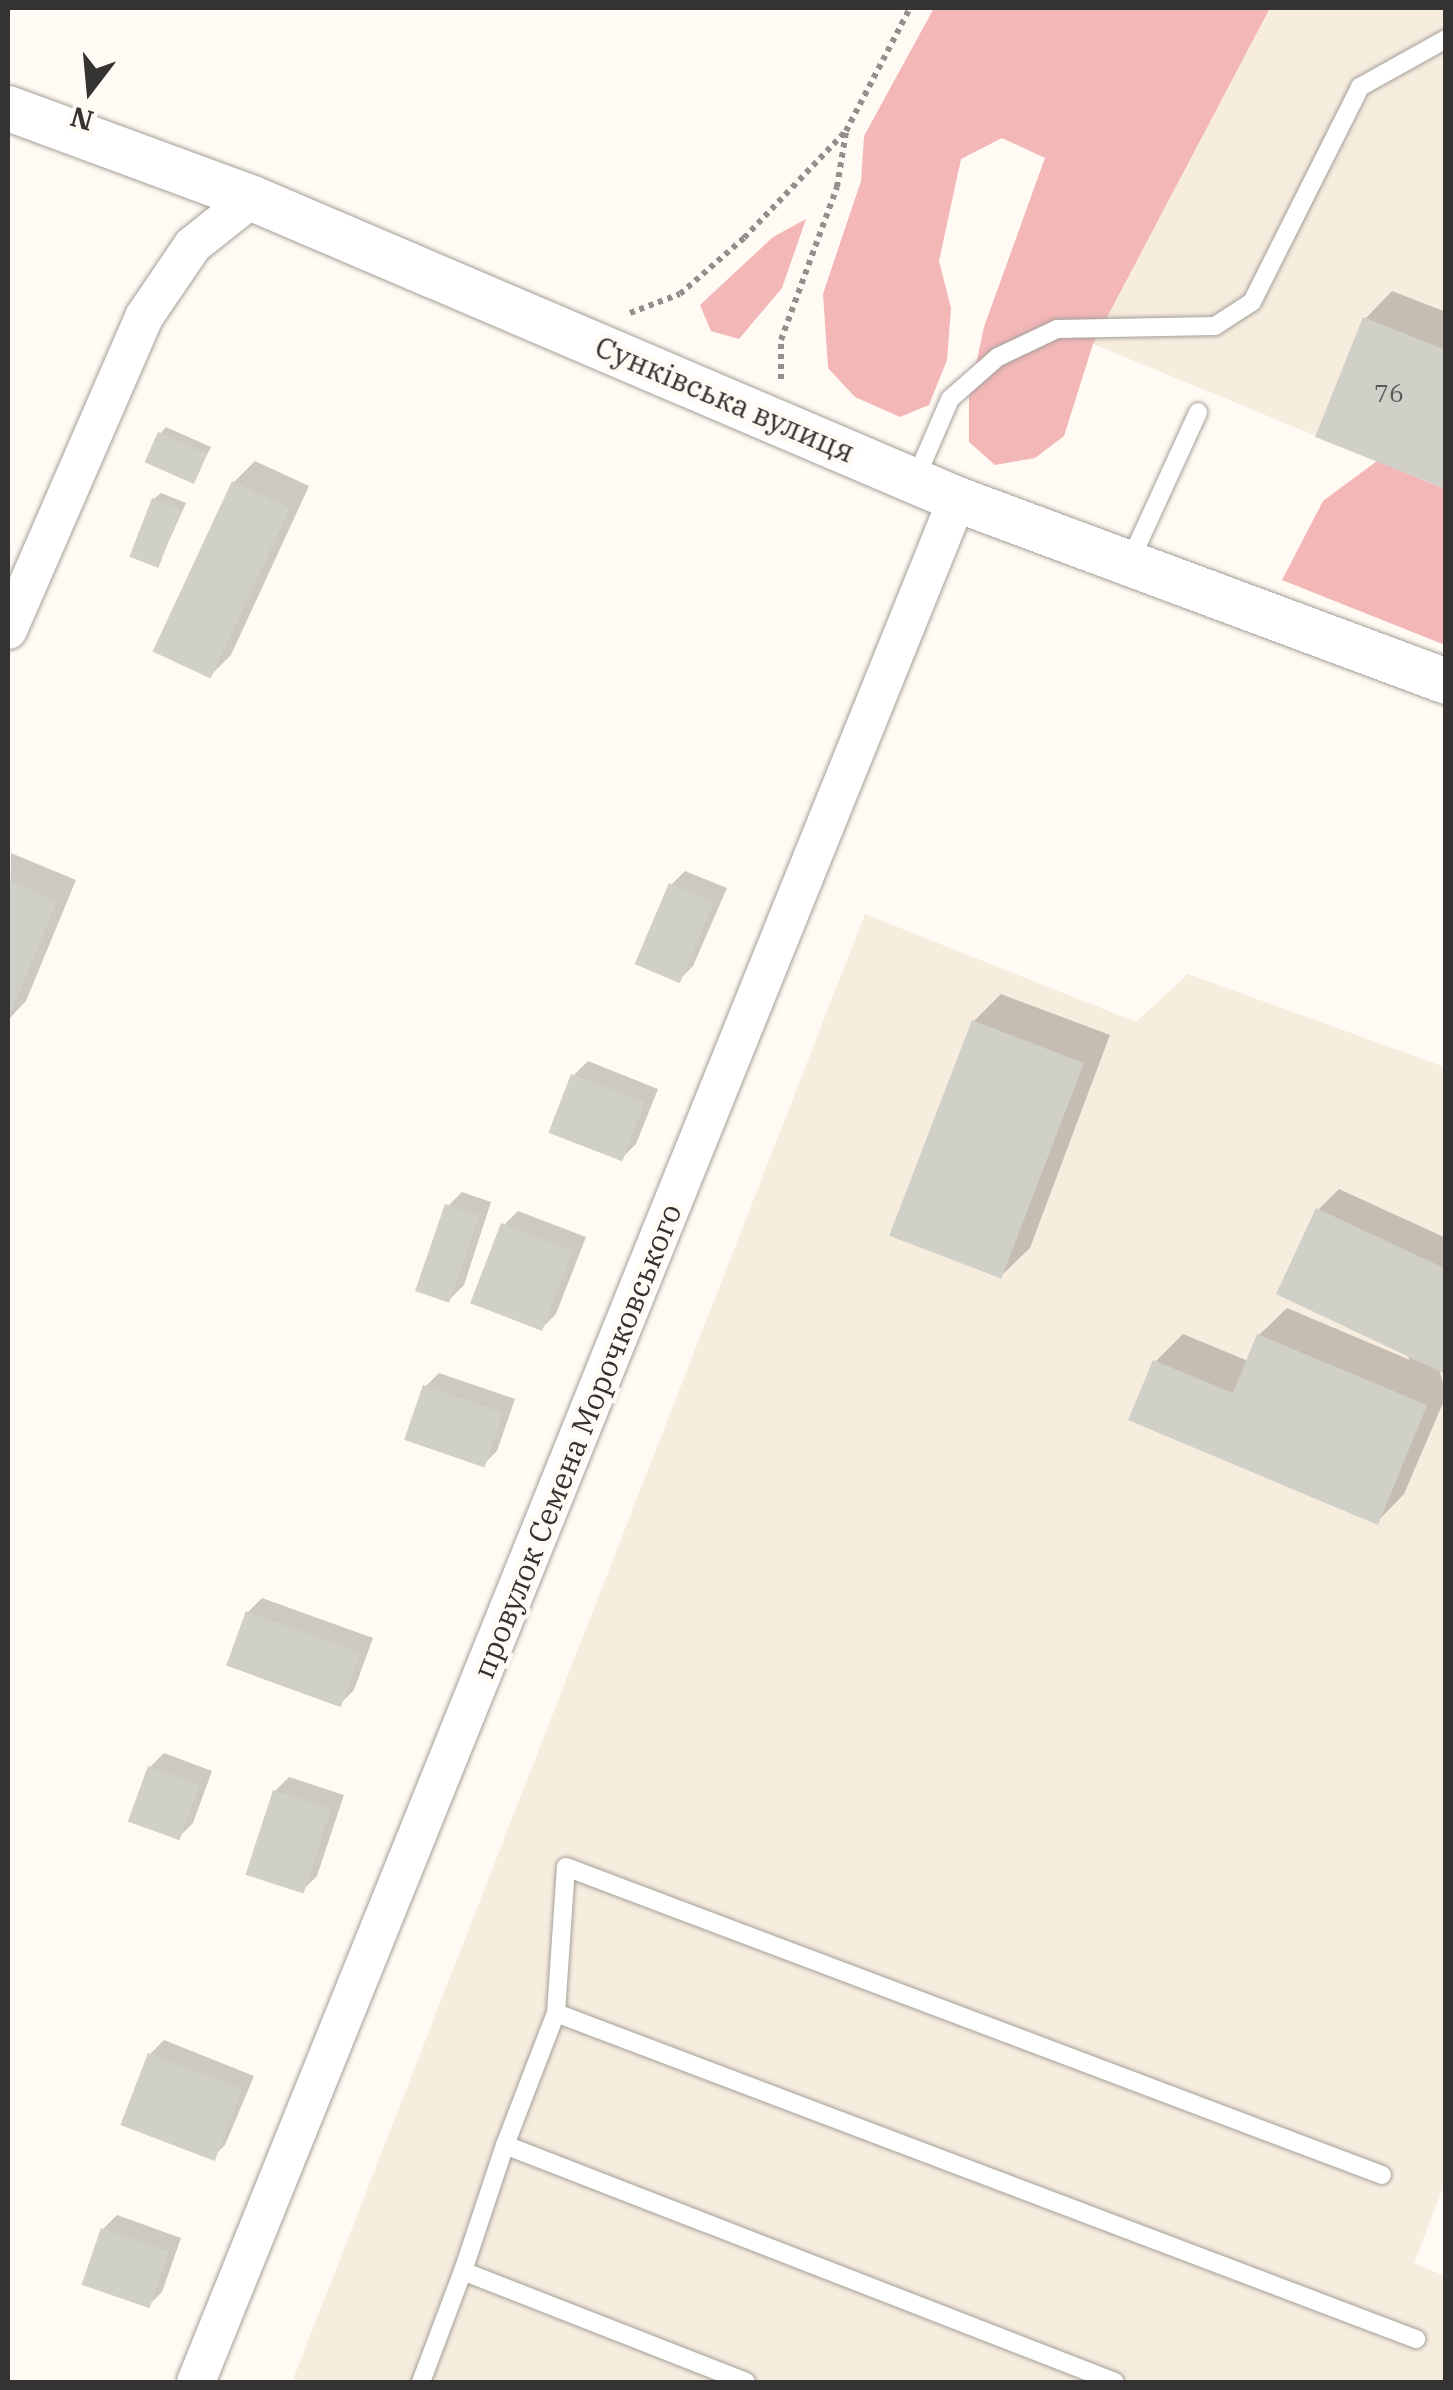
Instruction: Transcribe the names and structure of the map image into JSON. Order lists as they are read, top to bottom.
{
  "streets": {
    "street": ["Сунківська вулиця", "провулок Семена Морочковського"]
  },
  "crossings": [
    ["Сунківська вулиця", "провулок Семена Морочковського"]
  ],
  "house_numbers": ["76"],
  "north": "bottom"
}
